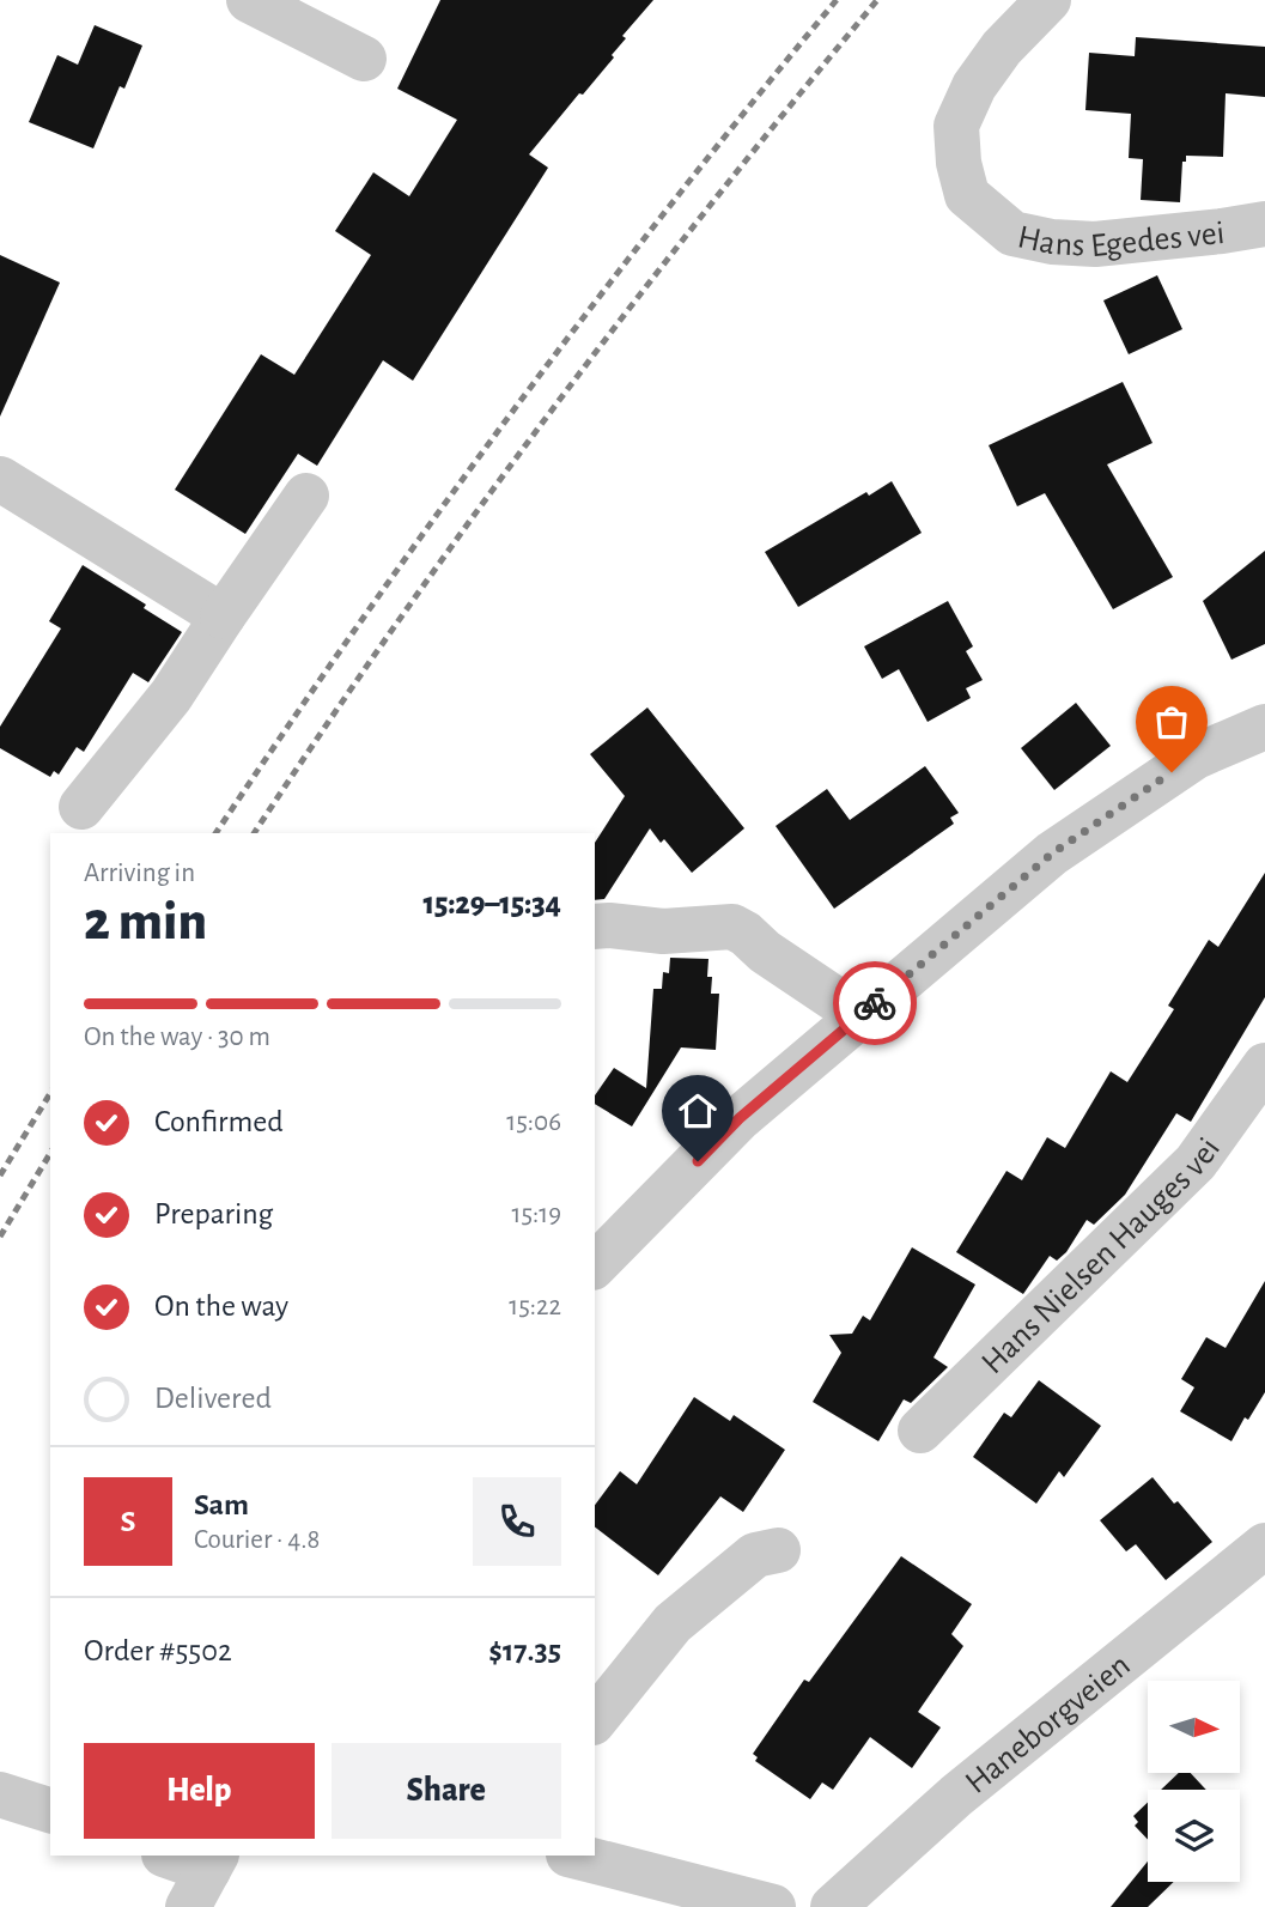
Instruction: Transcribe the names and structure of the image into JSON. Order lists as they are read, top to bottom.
{
  "streets": {
    "street": ["Hans Egedes vei", "Hans Nielsen Hauges vei", "Haneborgveien"]
  },
  "north": "right",
  "page": {
    "heading": ["2 min", "Arriving in", "15:29–15:34"],
    "panel": [
      "Sam",
      "Courier · 4.8",
      "Order #5502",
      "$17.35"
    ],
    "bar": "On the way · 30 m",
    "list": [
      ["Confirmed", "15:06"],
      ["Preparing", "15:19"],
      ["On the way", "15:22"],
      "Delivered"
    ],
    "round": "S",
    "buttons": ["Help", "Share"]
  }
}
